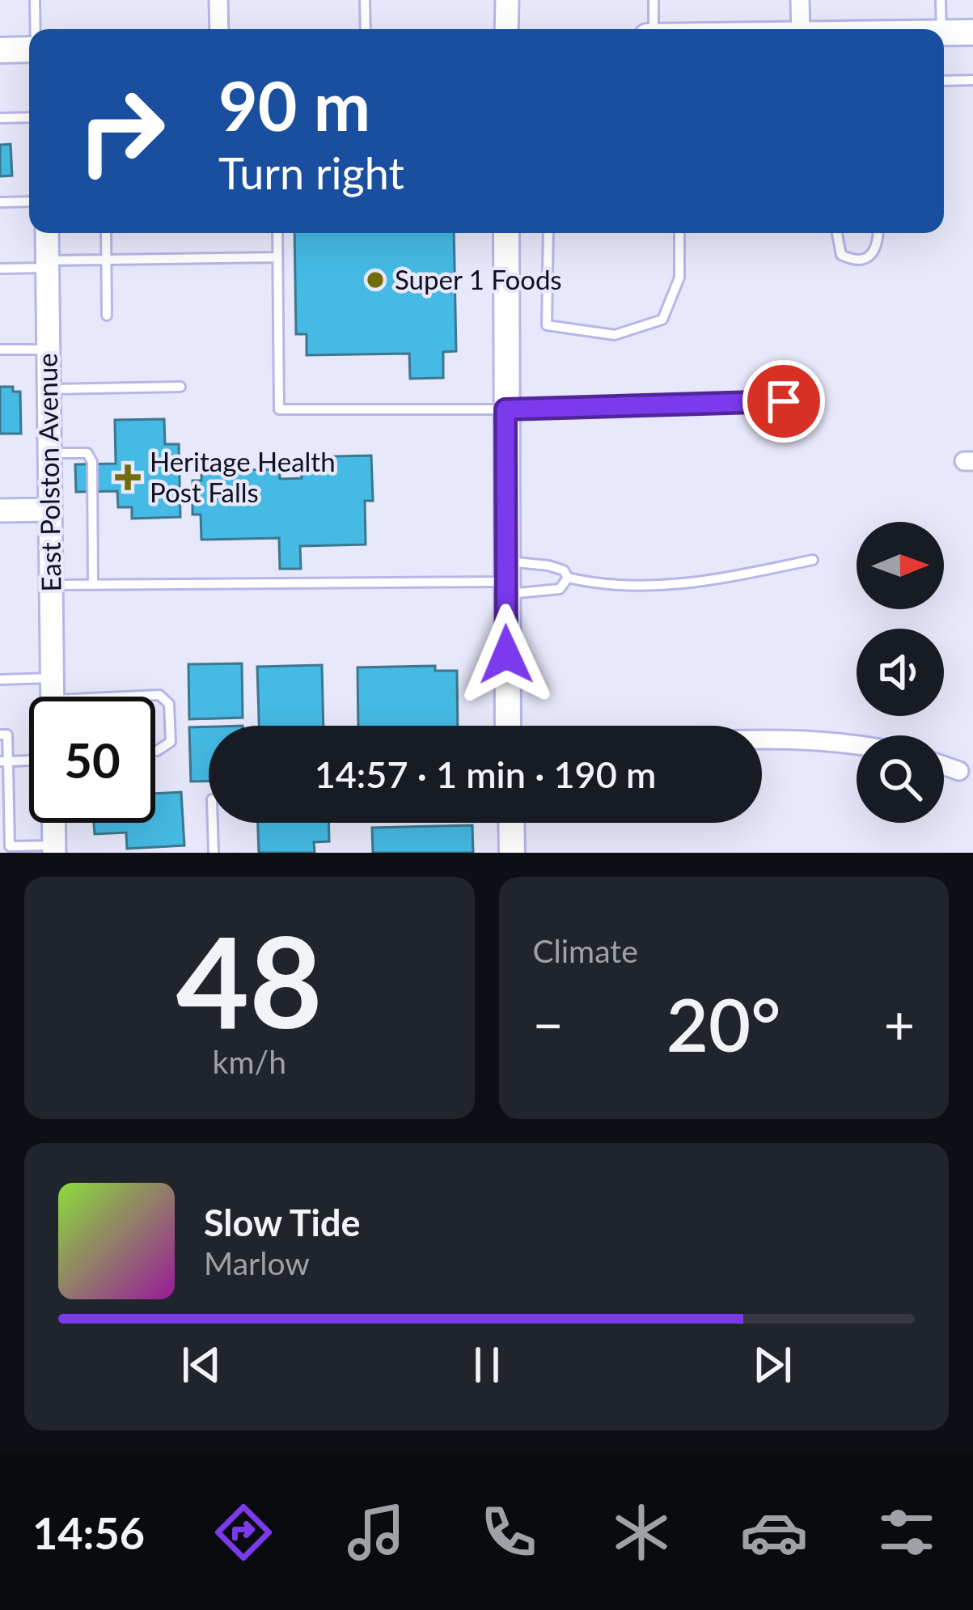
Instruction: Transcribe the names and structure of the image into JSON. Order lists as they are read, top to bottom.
{
  "streets": {
    "street": ["East Polston Avenue"]
  },
  "places": {
    "other": ["Super 1 Foods"],
    "health": ["Heritage Health Post Falls"]
  },
  "north": "right",
  "page": {
    "turn": ["90 m", "Turn right"],
    "limit": "50",
    "trip": "14:57 · 1 min · 190 m",
    "tile": [
      ["48", "km/h"],
      "Climate"
    ],
    "heat": ["−", "20°", "+"],
    "song": ["Slow Tide", "Marlow"],
    "tabs": "14:56"
  }
}
